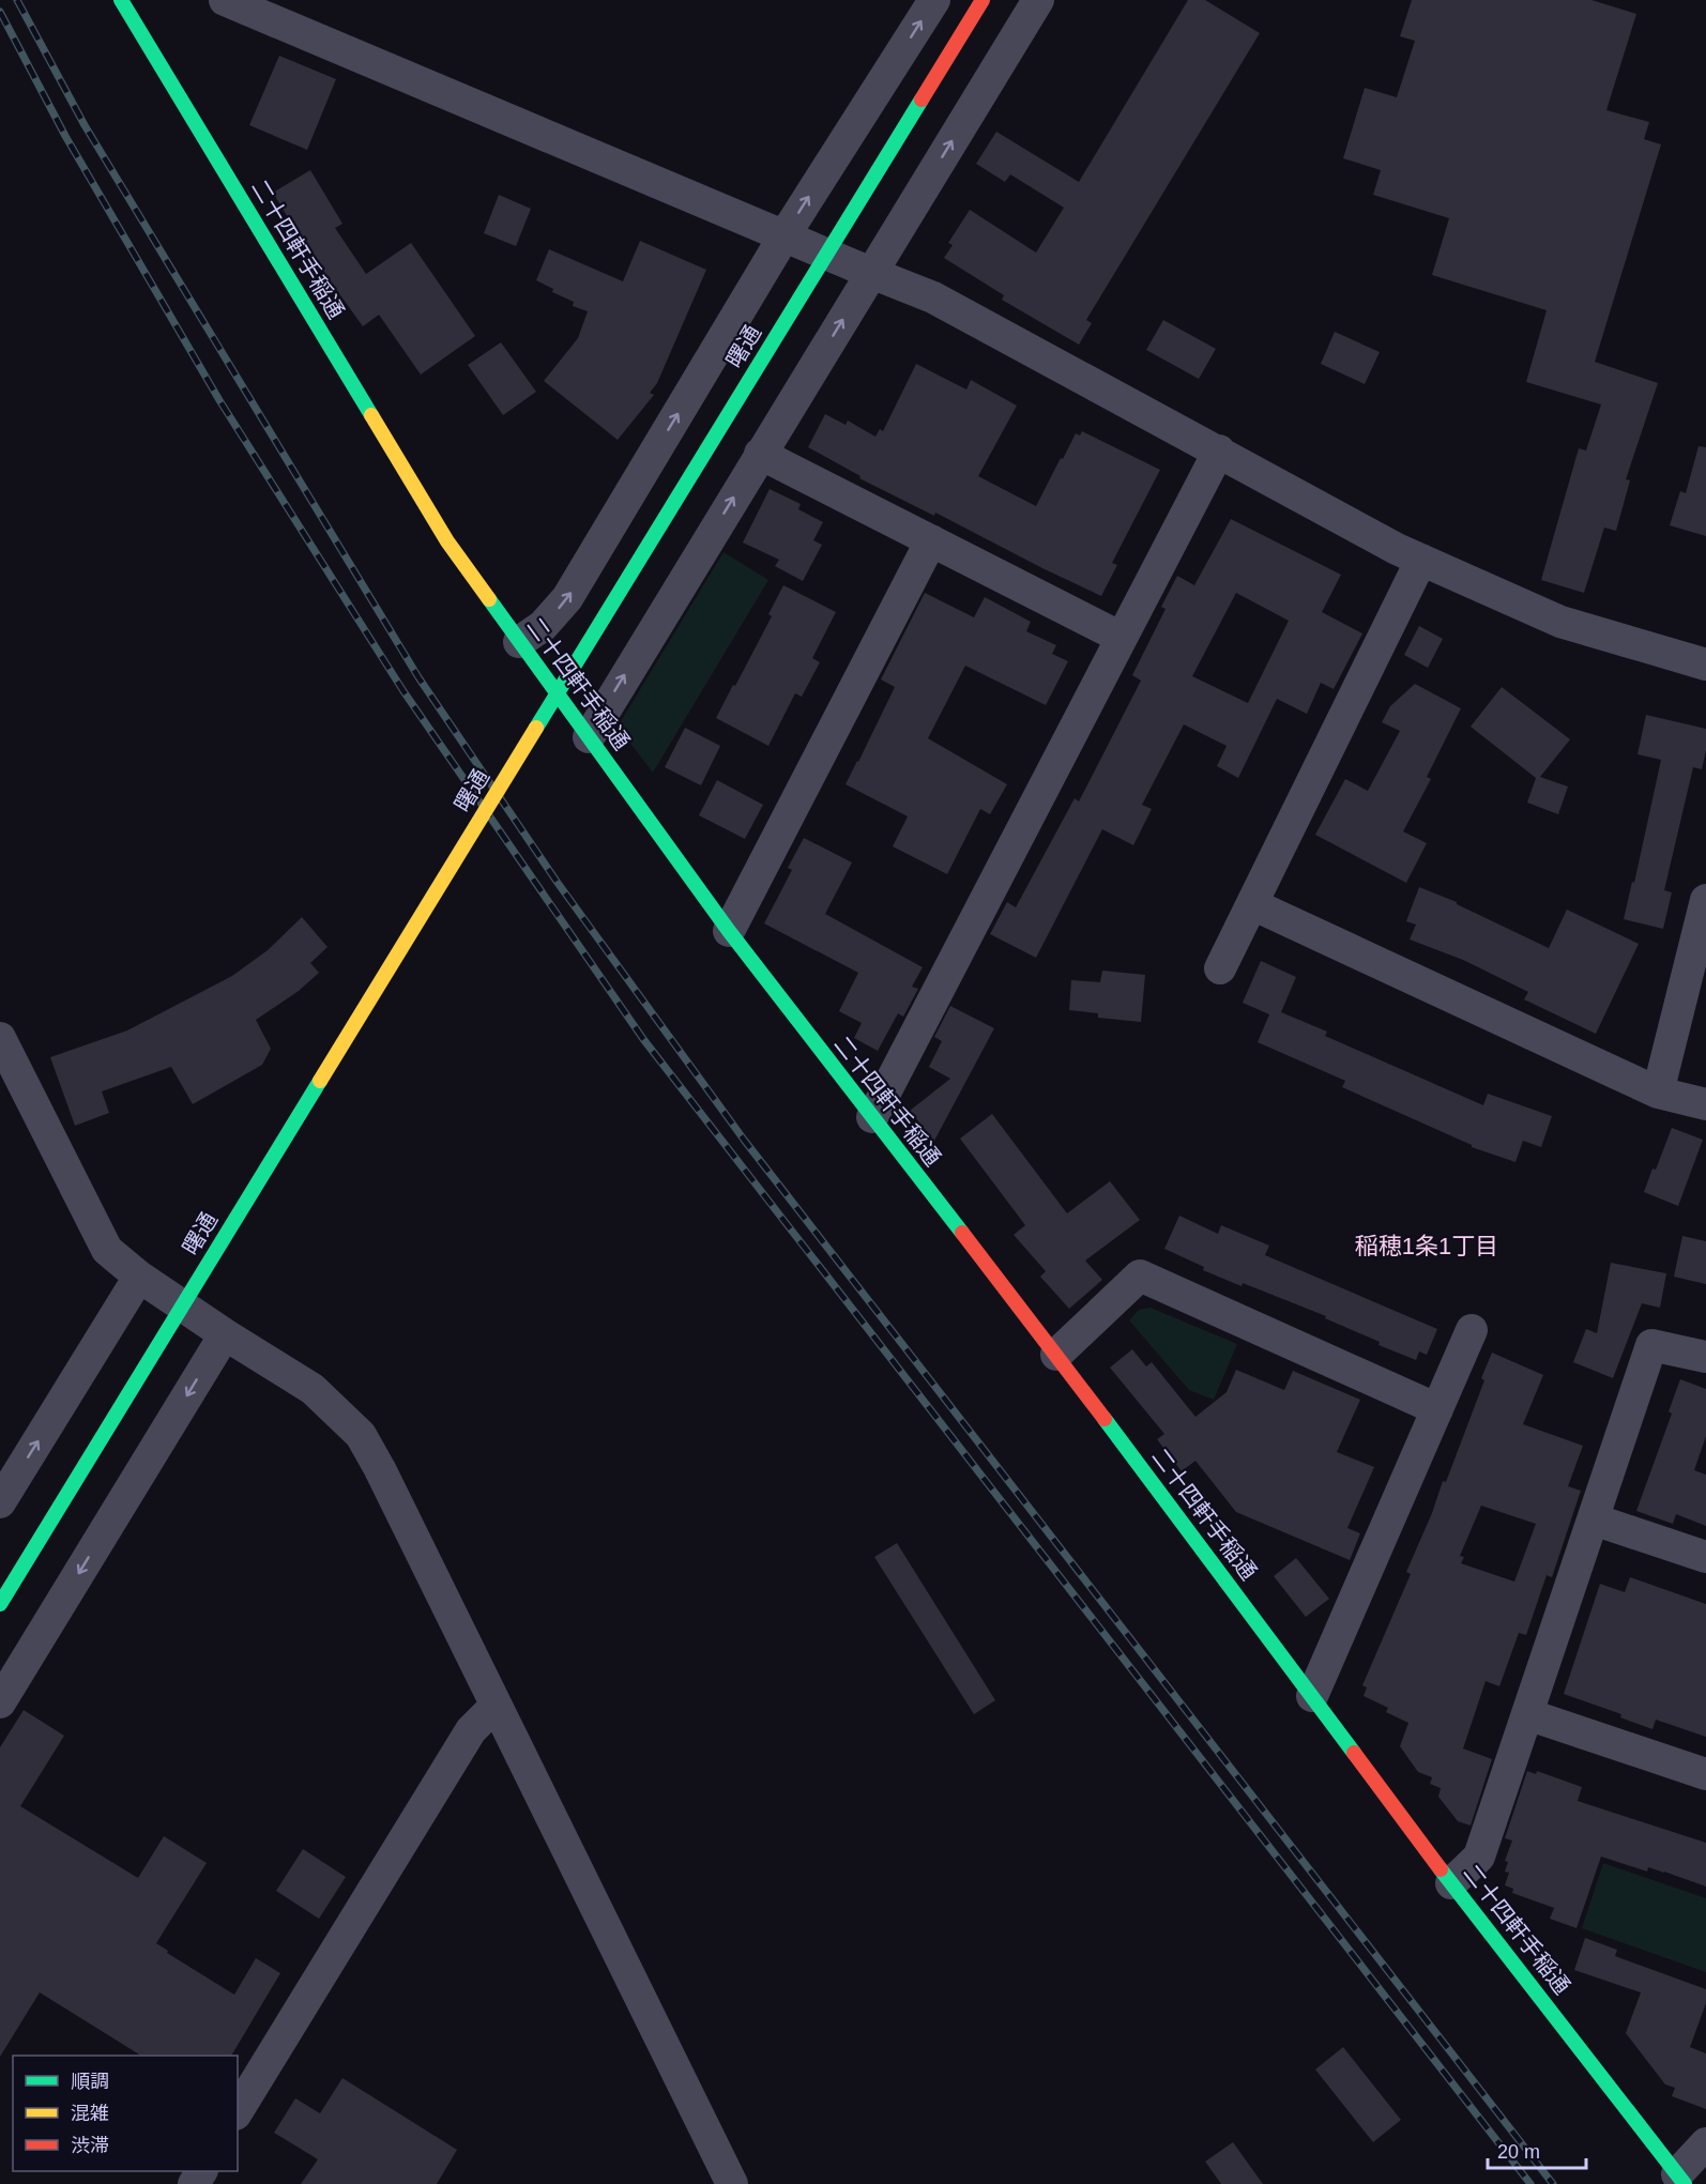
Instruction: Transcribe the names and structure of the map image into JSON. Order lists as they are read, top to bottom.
{
  "streets": {
    "street": ["二十四軒手稲通", "曙通"]
  },
  "districts": ["稲穂1条1丁目"],
  "legend": ["順調", "混雑", "渋滞"],
  "scale_bar": "20 m"
}
